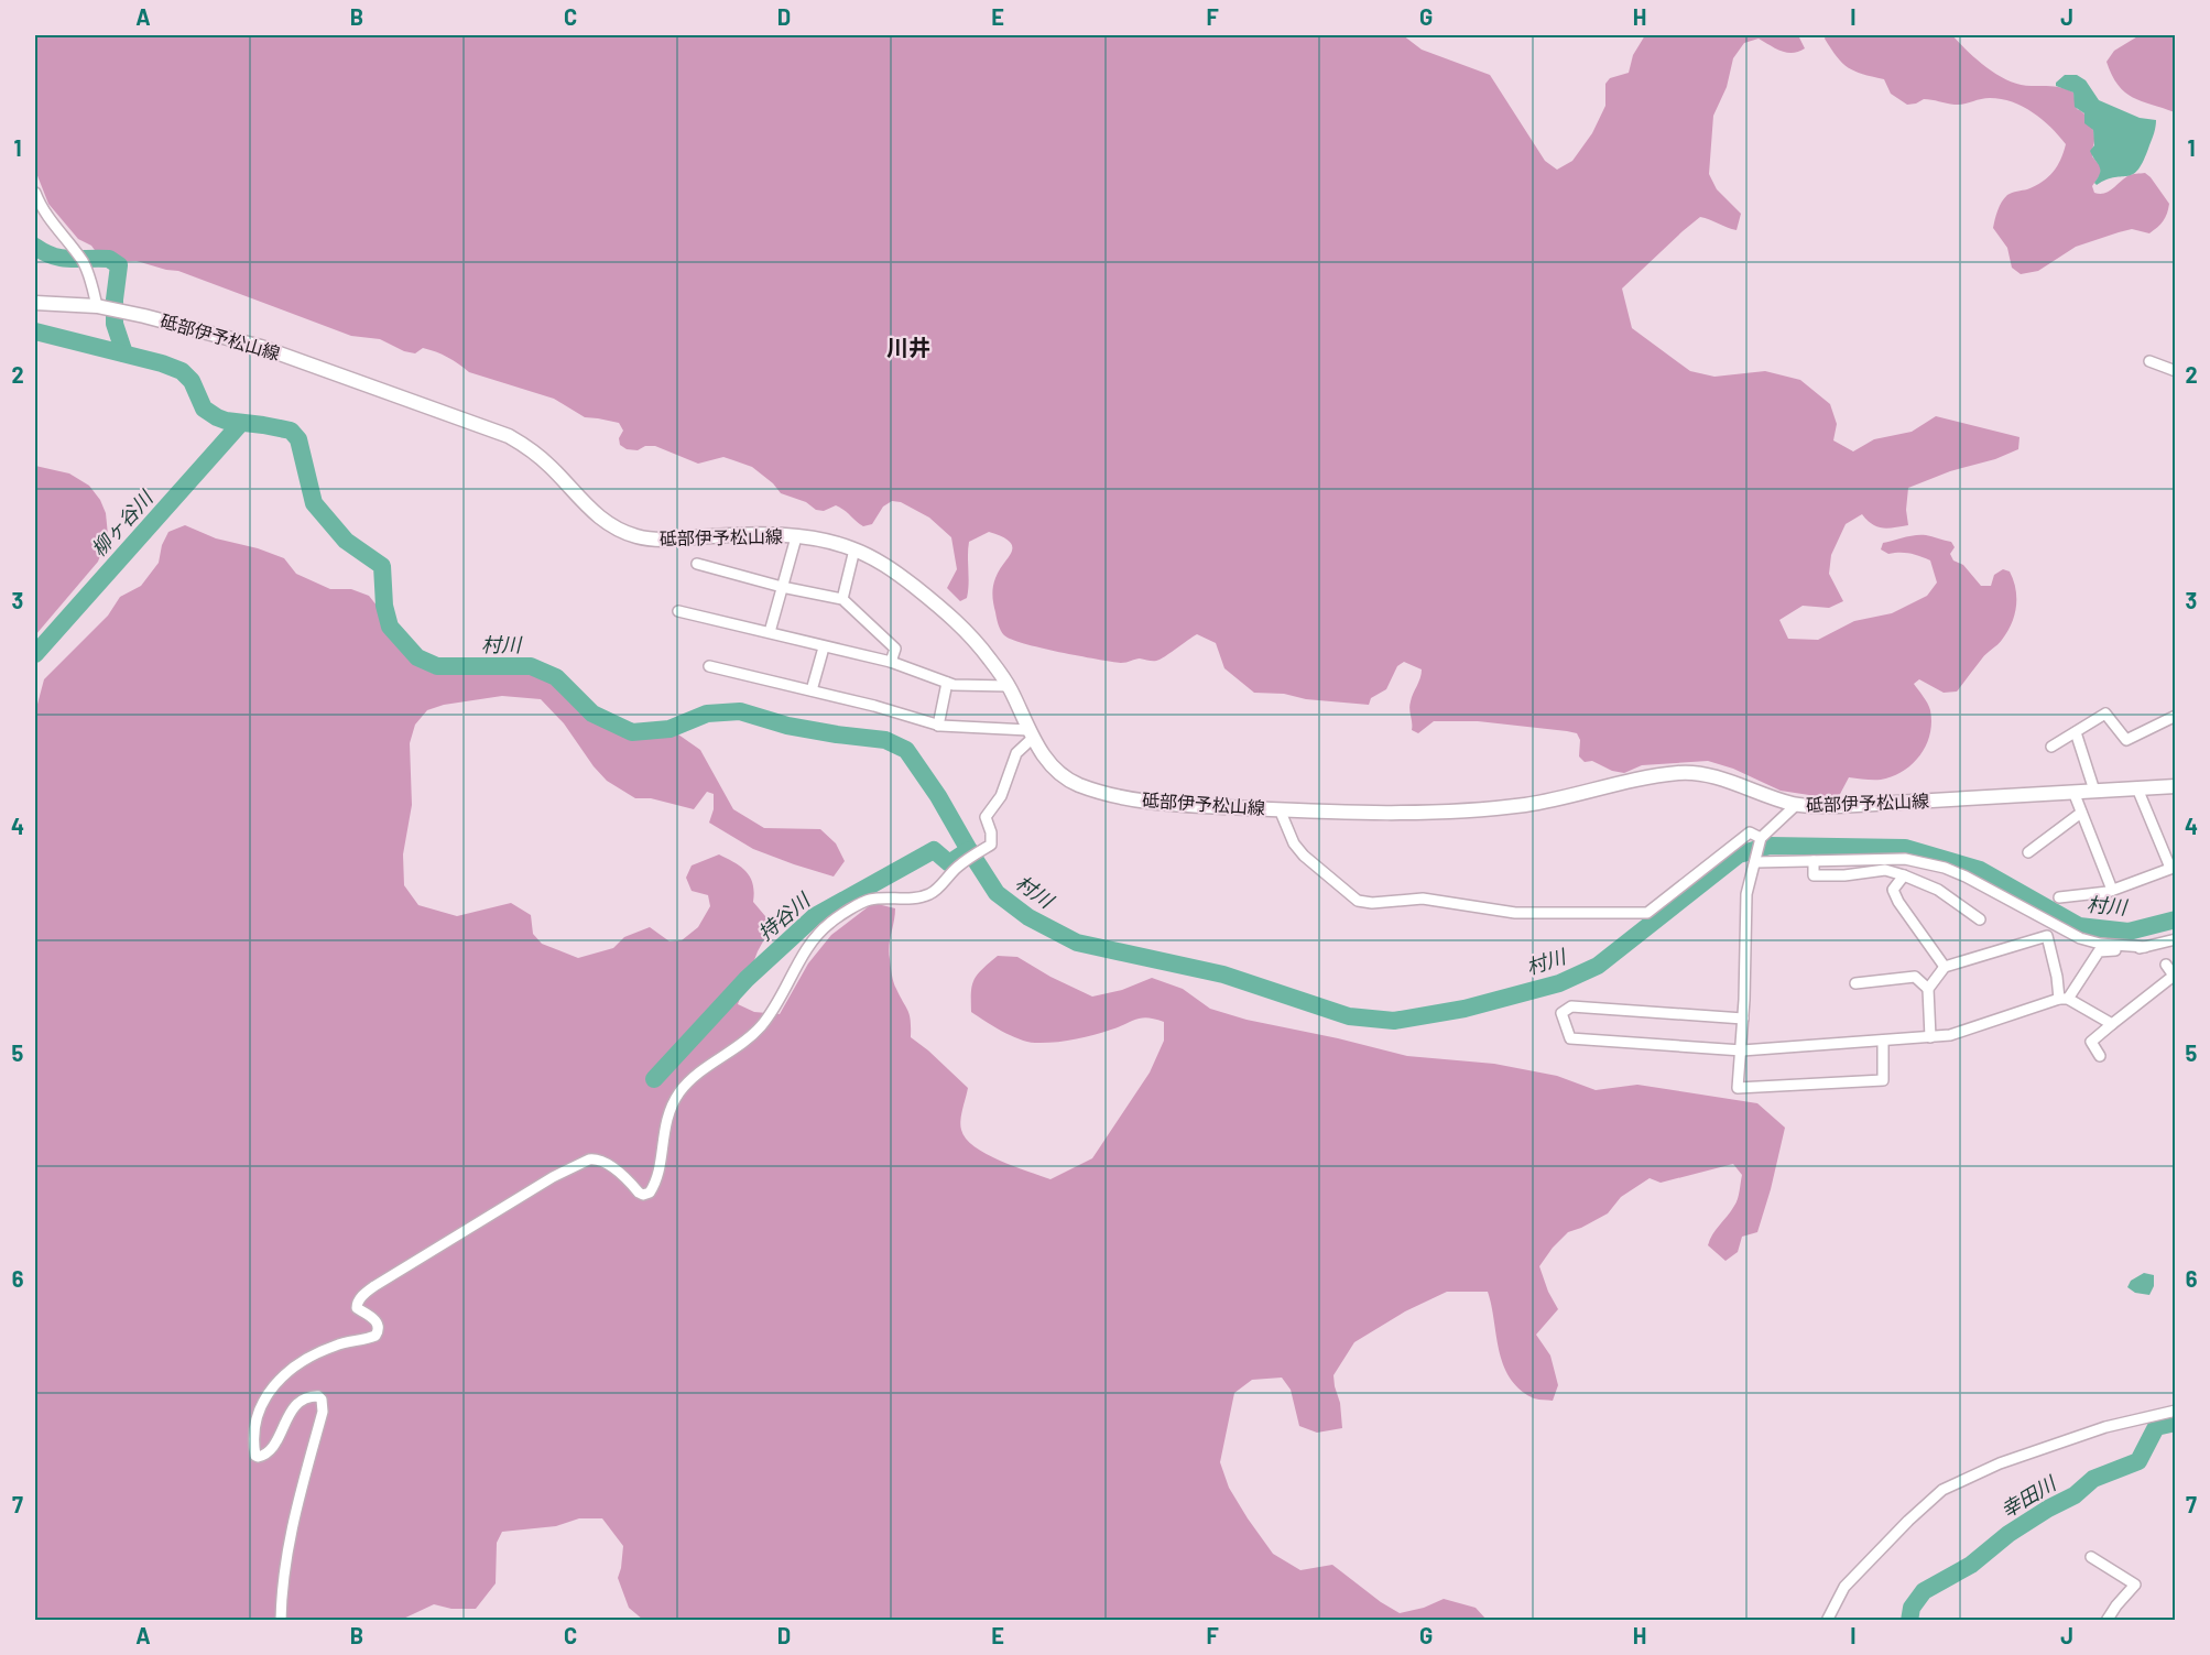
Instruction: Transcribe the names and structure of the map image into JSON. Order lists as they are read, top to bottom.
{
  "streets": {
    "main road": ["砥部伊予松山線"]
  },
  "districts": ["川井"],
  "water": [
    "柳ヶ谷川",
    "村川",
    "持谷川",
    "幸田川"
  ],
  "grid": {
    "columns": [
      "A",
      "B",
      "C",
      "D",
      "E",
      "F",
      "G",
      "H",
      "I",
      "J"
    ],
    "rows": [
      "1",
      "2",
      "3",
      "4",
      "5",
      "6",
      "7"
    ]
  }
}
